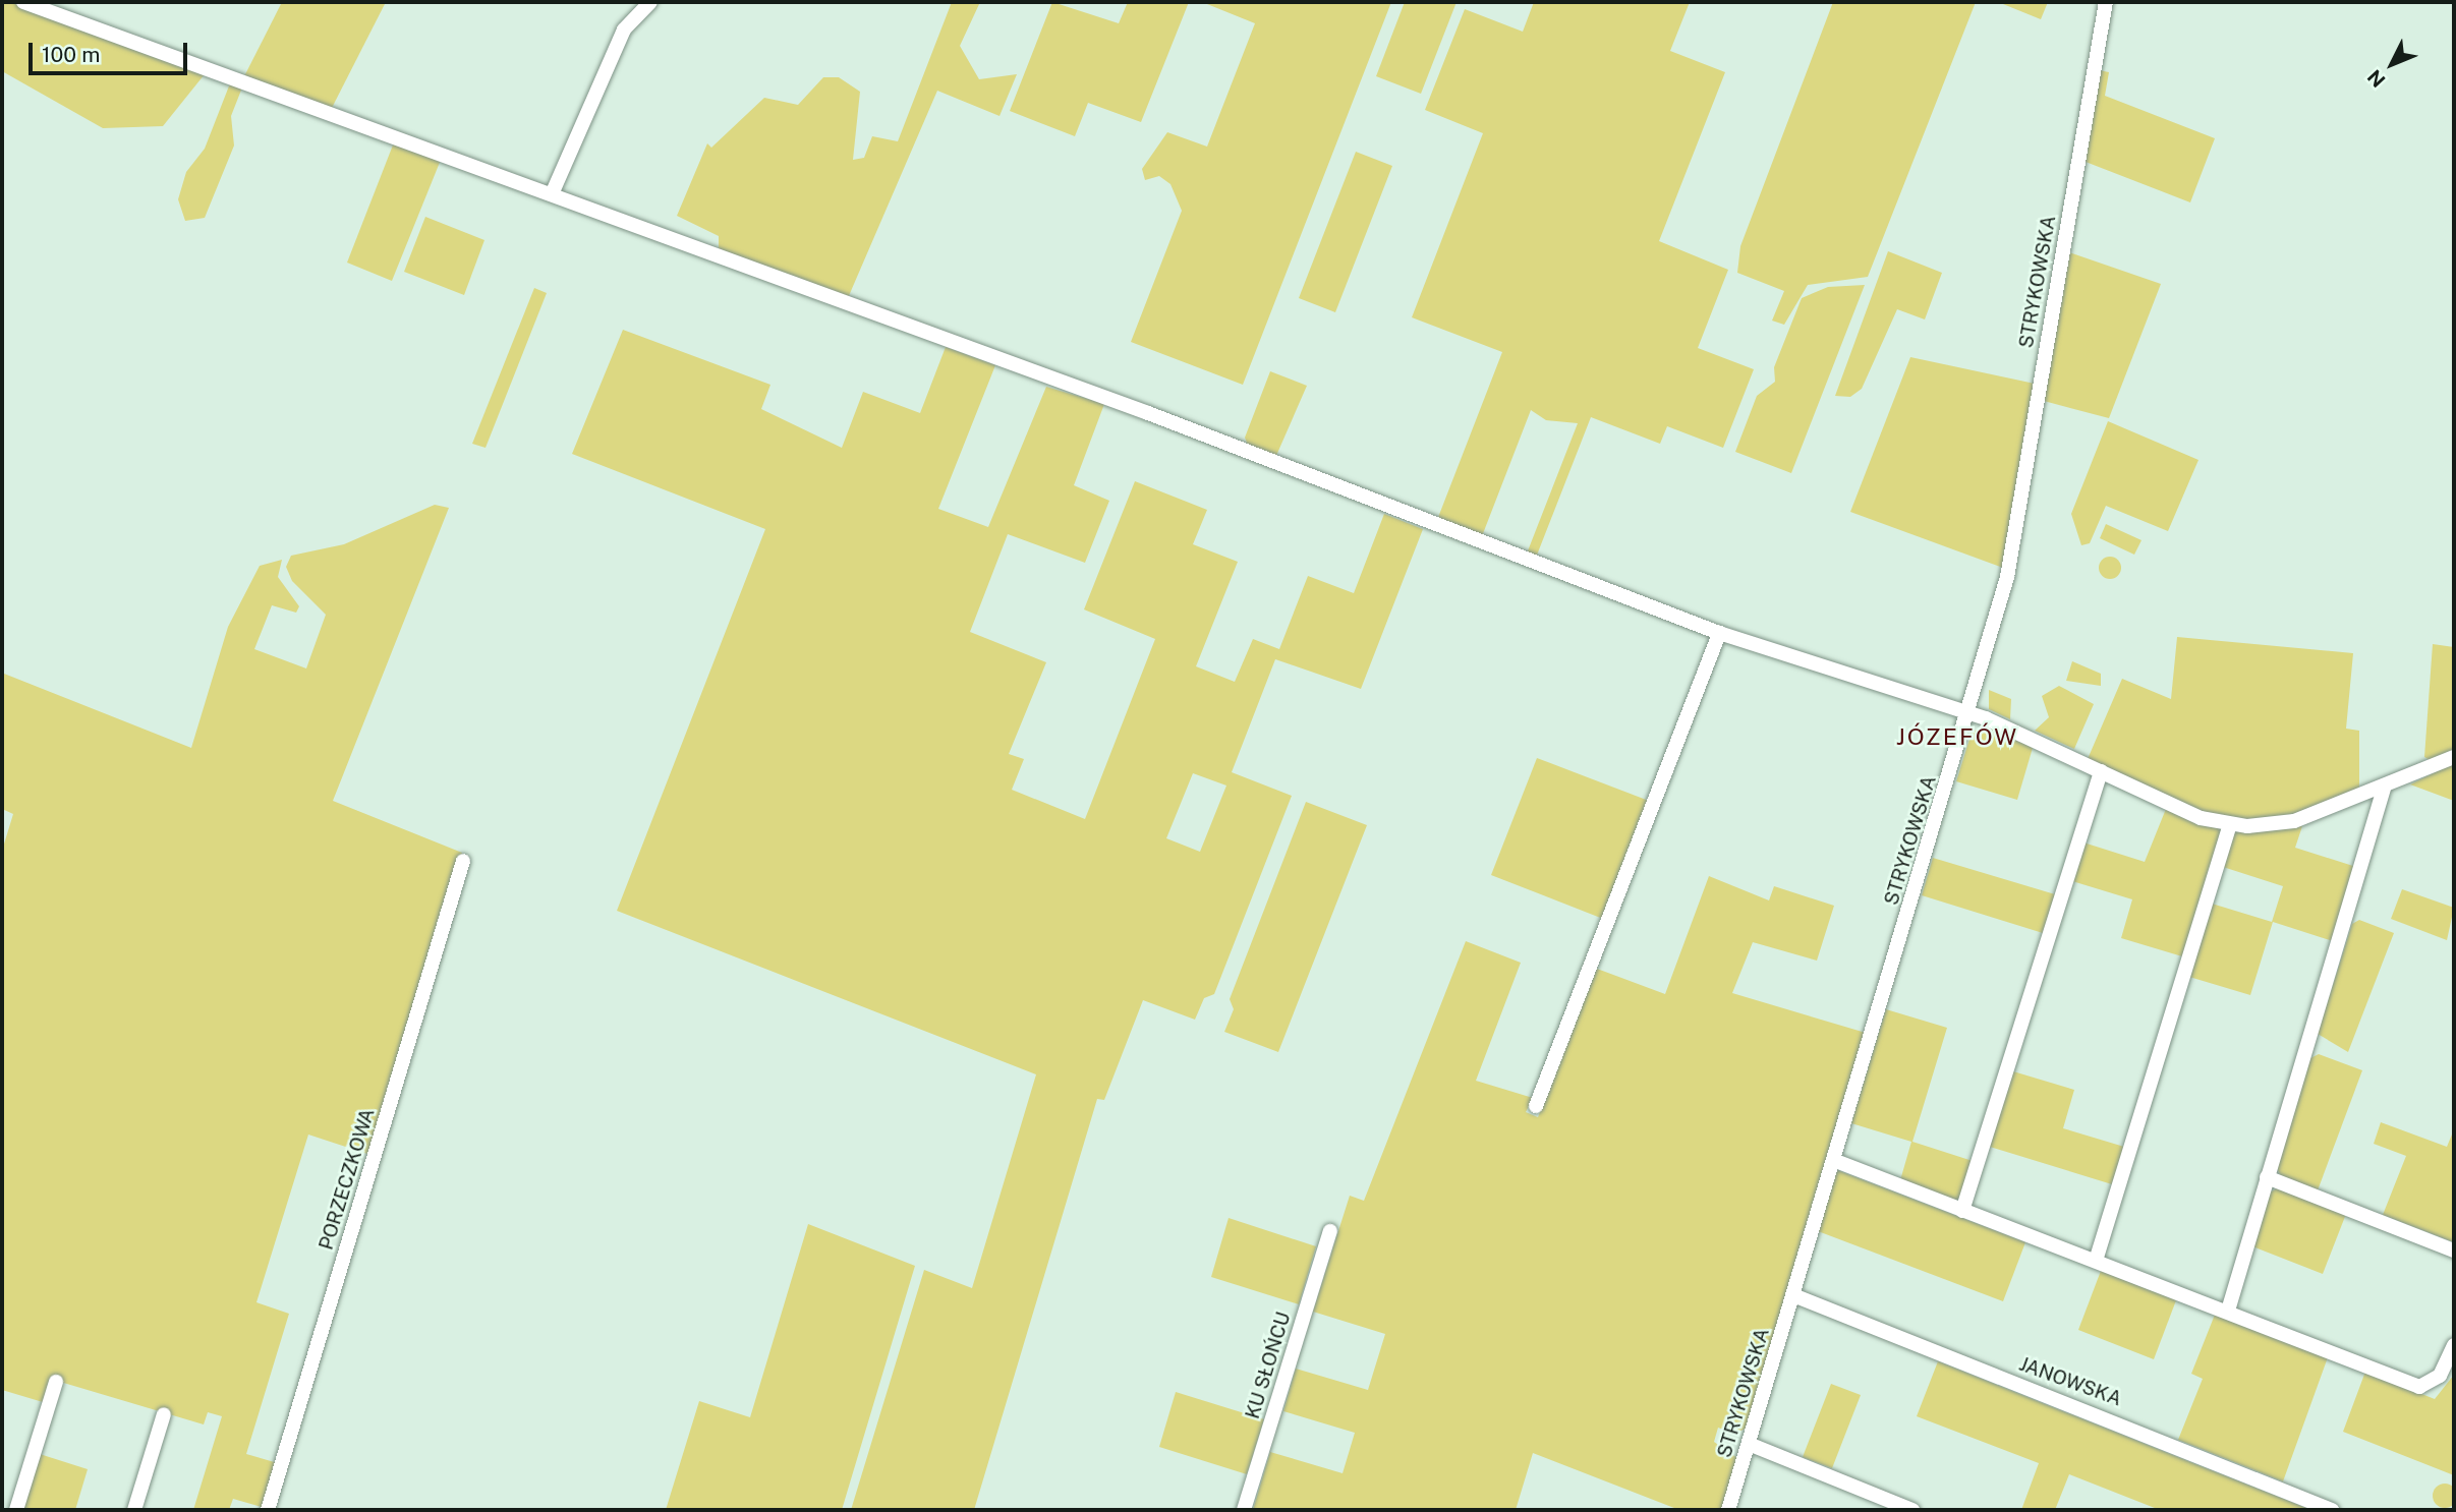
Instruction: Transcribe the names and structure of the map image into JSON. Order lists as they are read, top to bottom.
{
  "streets": {
    "street": [
      "STRYKOWSKA",
      "PORZECZKOWA",
      "KU SŁOŃCU",
      "JANOWSKA"
    ]
  },
  "crossings": [
    ["STRYKOWSKA", "JANOWSKA"]
  ],
  "districts": ["JÓZEFÓW"],
  "scale_bar": "100 m",
  "north": "bottom left"
}
